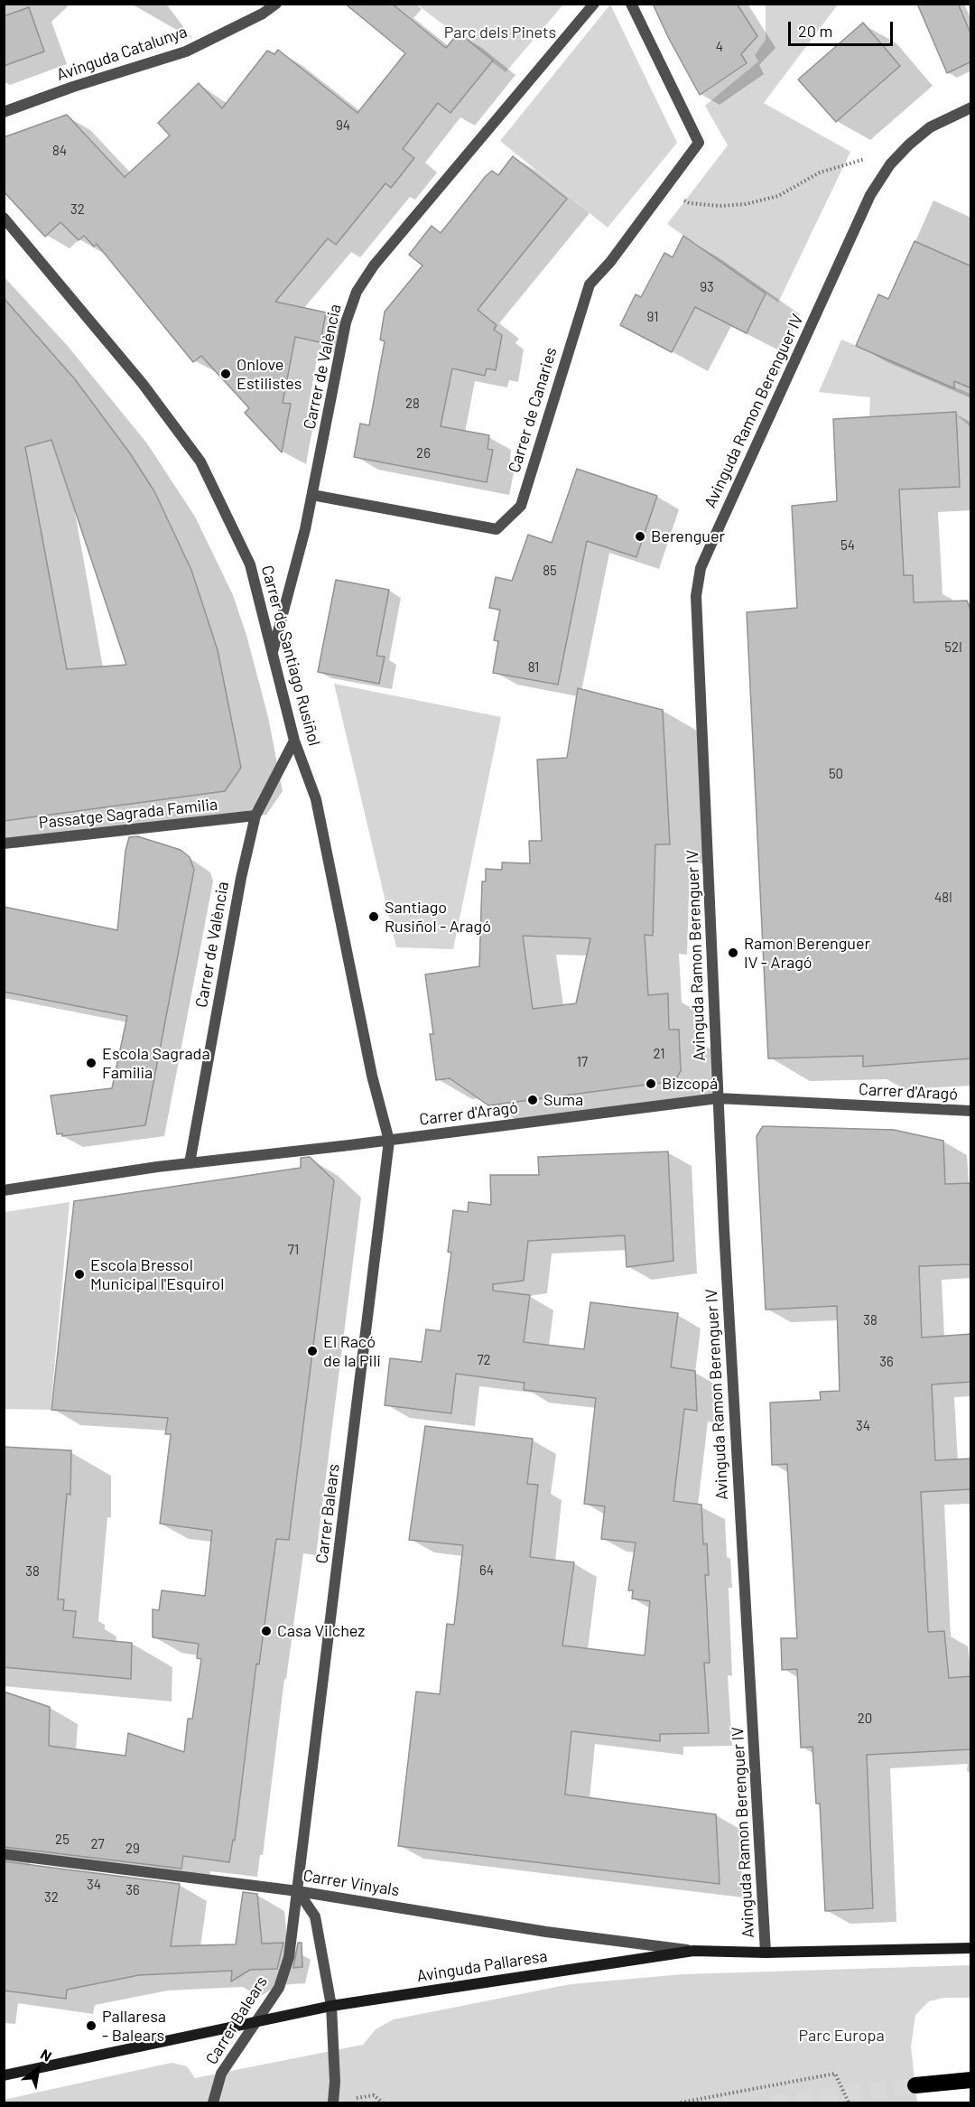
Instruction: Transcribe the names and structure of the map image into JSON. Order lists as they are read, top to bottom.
{
  "streets": {
    "street": [
      "Avinguda Catalunya",
      "Carrer de València",
      "Carrer de Canaries",
      "Avinguda Ramon Berenguer IV",
      "Carrer de Santiago Rusiñol",
      "Passatge Sagrada Familia",
      "Carrer d'Aragó",
      "Carrer Balears",
      "Carrer Vinyals",
      "Avinguda Pallaresa"
    ]
  },
  "crossings": [
    ["Carrer de València", "Carrer de Canaries"],
    ["Carrer de València", "Carrer de Santiago Rusiñol"],
    ["Carrer de València", "Passatge Sagrada Familia"],
    ["Carrer de València", "Carrer d'Aragó"],
    ["Avinguda Ramon Berenguer IV", "Carrer d'Aragó"],
    ["Avinguda Ramon Berenguer IV", "Avinguda Pallaresa"],
    ["Carrer de Santiago Rusiñol", "Carrer d'Aragó"],
    ["Carrer de Santiago Rusiñol", "Carrer Balears"],
    ["Carrer d'Aragó", "Carrer Balears"],
    ["Carrer Balears", "Carrer Vinyals"],
    ["Carrer Balears", "Avinguda Pallaresa"],
    ["Carrer Vinyals", "Avinguda Pallaresa"]
  ],
  "parks": ["Parc dels Pinets", "Parc Europa"],
  "places": [
    "Onlove Estilistes",
    "Berenguer",
    "Santiago Rusiñol - Aragó",
    "Ramon Berenguer IV - Aragó",
    "Escola Sagrada Familia",
    "Bizcopá",
    "Suma",
    "Escola Bressol Municipal l'Esquirol",
    "El Racó de la Pili",
    "Casa Vilchez",
    "Pallaresa - Balears"
  ],
  "house_numbers": [
    "4",
    "94",
    "84",
    "32",
    "93",
    "91",
    "28",
    "26",
    "54",
    "85",
    "52I",
    "81",
    "50",
    "48I",
    "21",
    "17",
    "71",
    "38",
    "72",
    "36",
    "34",
    "64",
    "38",
    "20",
    "25",
    "27",
    "29",
    "34",
    "36",
    "32"
  ],
  "scale_bar": "20 m",
  "north": "top right"
}
